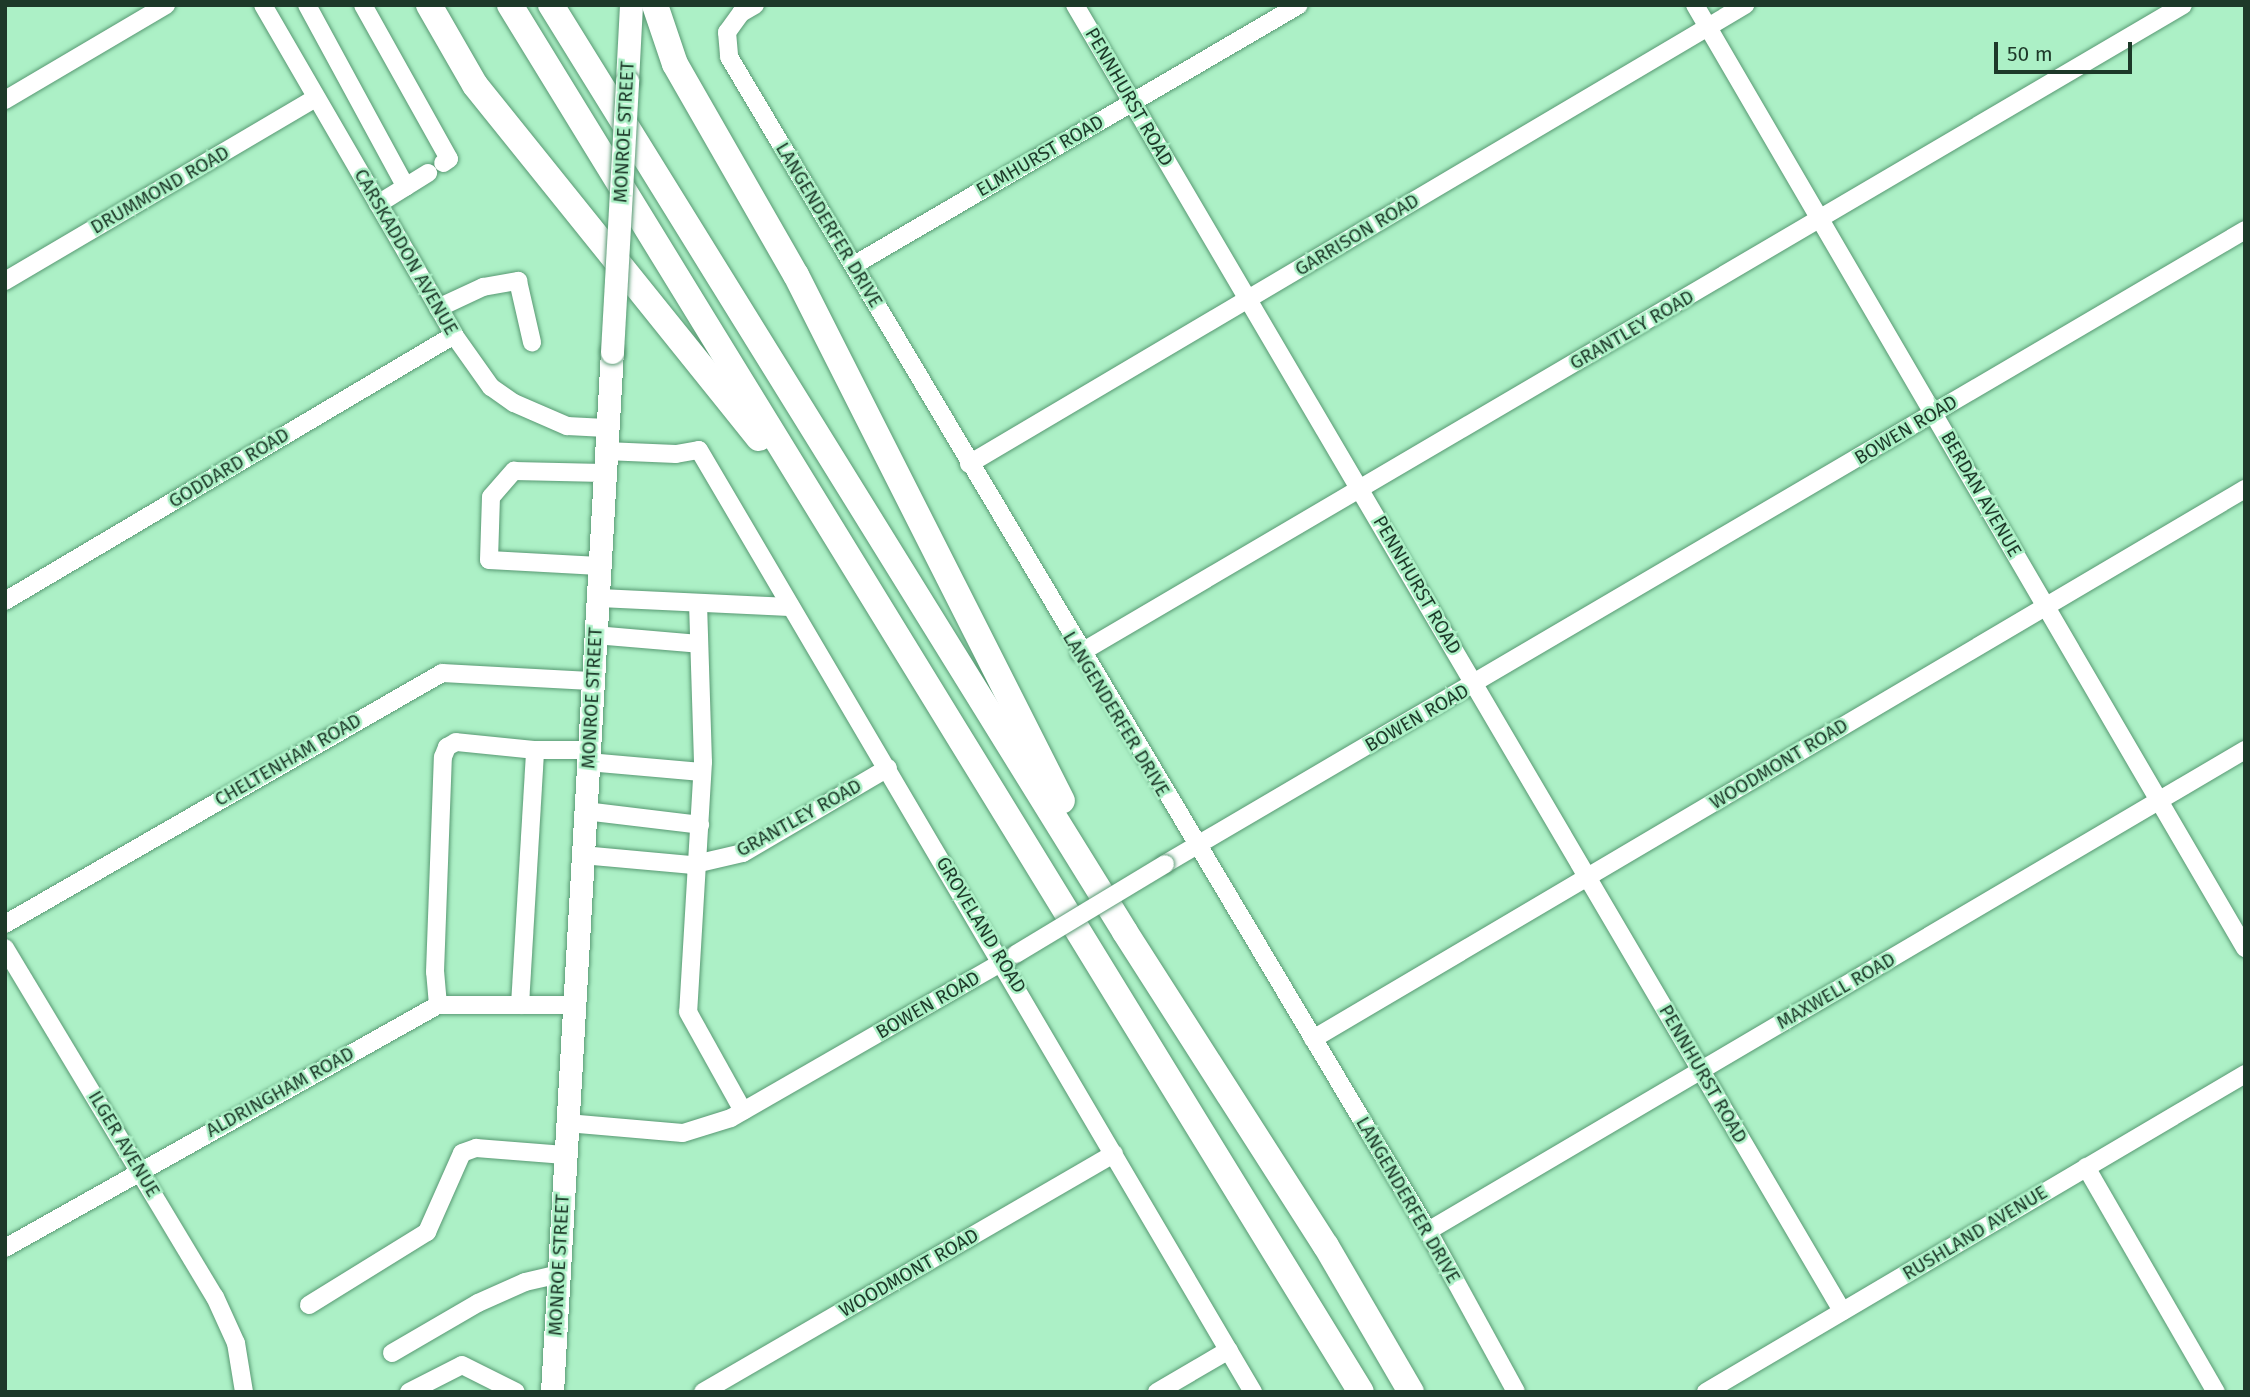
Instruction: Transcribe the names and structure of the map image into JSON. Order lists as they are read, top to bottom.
{
  "streets": {
    "main road": ["MONROE STREET"],
    "street": [
      "PENNHURST ROAD",
      "ELMHURST ROAD",
      "DRUMMOND ROAD",
      "LANGENDERFER DRIVE",
      "GARRISON ROAD",
      "CARSKADDON AVENUE",
      "GRANTLEY ROAD",
      "BOWEN ROAD",
      "GODDARD ROAD",
      "BERDAN AVENUE",
      "CHELTENHAM ROAD",
      "WOODMONT ROAD",
      "GROVELAND ROAD",
      "MAXWELL ROAD",
      "ALDRINGHAM ROAD",
      "ILGER AVENUE",
      "RUSHLAND AVENUE"
    ]
  },
  "crossings": [
    ["PENNHURST ROAD", "ELMHURST ROAD"],
    ["PENNHURST ROAD", "GARRISON ROAD"],
    ["PENNHURST ROAD", "GRANTLEY ROAD"],
    ["PENNHURST ROAD", "BOWEN ROAD"],
    ["PENNHURST ROAD", "WOODMONT ROAD"],
    ["PENNHURST ROAD", "MAXWELL ROAD"],
    ["PENNHURST ROAD", "RUSHLAND AVENUE"],
    ["MONROE STREET", "CARSKADDON AVENUE"],
    ["MONROE STREET", "GRANTLEY ROAD"],
    ["MONROE STREET", "BOWEN ROAD"],
    ["MONROE STREET", "CHELTENHAM ROAD"],
    ["MONROE STREET", "GROVELAND ROAD"],
    ["MONROE STREET", "ALDRINGHAM ROAD"],
    ["ELMHURST ROAD", "LANGENDERFER DRIVE"],
    ["DRUMMOND ROAD", "CARSKADDON AVENUE"],
    ["LANGENDERFER DRIVE", "GARRISON ROAD"],
    ["LANGENDERFER DRIVE", "GRANTLEY ROAD"],
    ["LANGENDERFER DRIVE", "BOWEN ROAD"],
    ["LANGENDERFER DRIVE", "WOODMONT ROAD"],
    ["LANGENDERFER DRIVE", "MAXWELL ROAD"],
    ["GARRISON ROAD", "BERDAN AVENUE"],
    ["CARSKADDON AVENUE", "GODDARD ROAD"],
    ["CARSKADDON AVENUE", "GROVELAND ROAD"],
    ["GRANTLEY ROAD", "BERDAN AVENUE"],
    ["GRANTLEY ROAD", "GROVELAND ROAD"],
    ["BOWEN ROAD", "BERDAN AVENUE"],
    ["BOWEN ROAD", "GROVELAND ROAD"],
    ["BERDAN AVENUE", "WOODMONT ROAD"],
    ["BERDAN AVENUE", "MAXWELL ROAD"],
    ["WOODMONT ROAD", "GROVELAND ROAD"],
    ["ALDRINGHAM ROAD", "ILGER AVENUE"]
  ],
  "scale_bar": "50 m"
}
